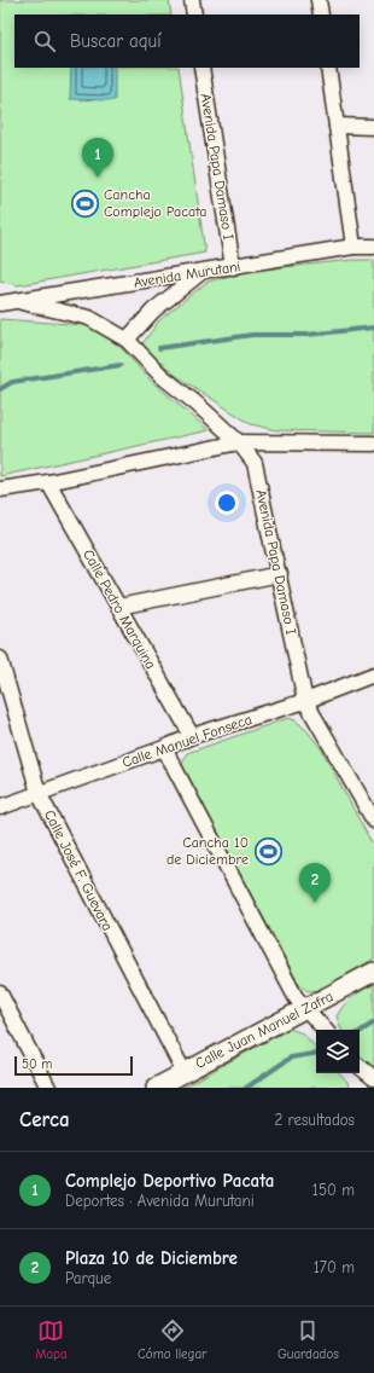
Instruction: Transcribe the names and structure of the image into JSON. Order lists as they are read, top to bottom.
{
  "streets": {
    "street": [
      "Avenida Papa Damaso I",
      "Avenida Murutani",
      "Calle Pedro Marquina",
      "Calle Manuel Fonseca",
      "Calle José F. Guevara",
      "Calle Juan Manuel Zafra"
    ]
  },
  "crossings": [
    ["Avenida Papa Damaso I", "Avenida Murutani"],
    ["Avenida Papa Damaso I", "Calle Manuel Fonseca"],
    ["Calle Pedro Marquina", "Calle Manuel Fonseca"],
    ["Calle Manuel Fonseca", "Calle José F. Guevara"],
    ["Calle José F. Guevara", "Calle Juan Manuel Zafra"]
  ],
  "places": {
    "sports": ["Cancha Complejo Pacata", "Cancha 10 de Diciembre"]
  },
  "scale_bar": "50 m",
  "page": {
    "search": "Buscar aquí",
    "pins": ["1", "2"],
    "scale": "50 m",
    "heading": ["Cerca", "2 resultados"],
    "list": [
      {
        "mark": "1",
        "name": "Complejo Deportivo Pacata",
        "note": "Deportes · Avenida Murutani",
        "value": "150 m"
      },
      {
        "mark": "2",
        "name": "Plaza 10 de Diciembre",
        "note": "Parque",
        "value": "170 m"
      }
    ],
    "nav": ["Mapa", "Cómo llegar", "Guardados"]
  }
}
